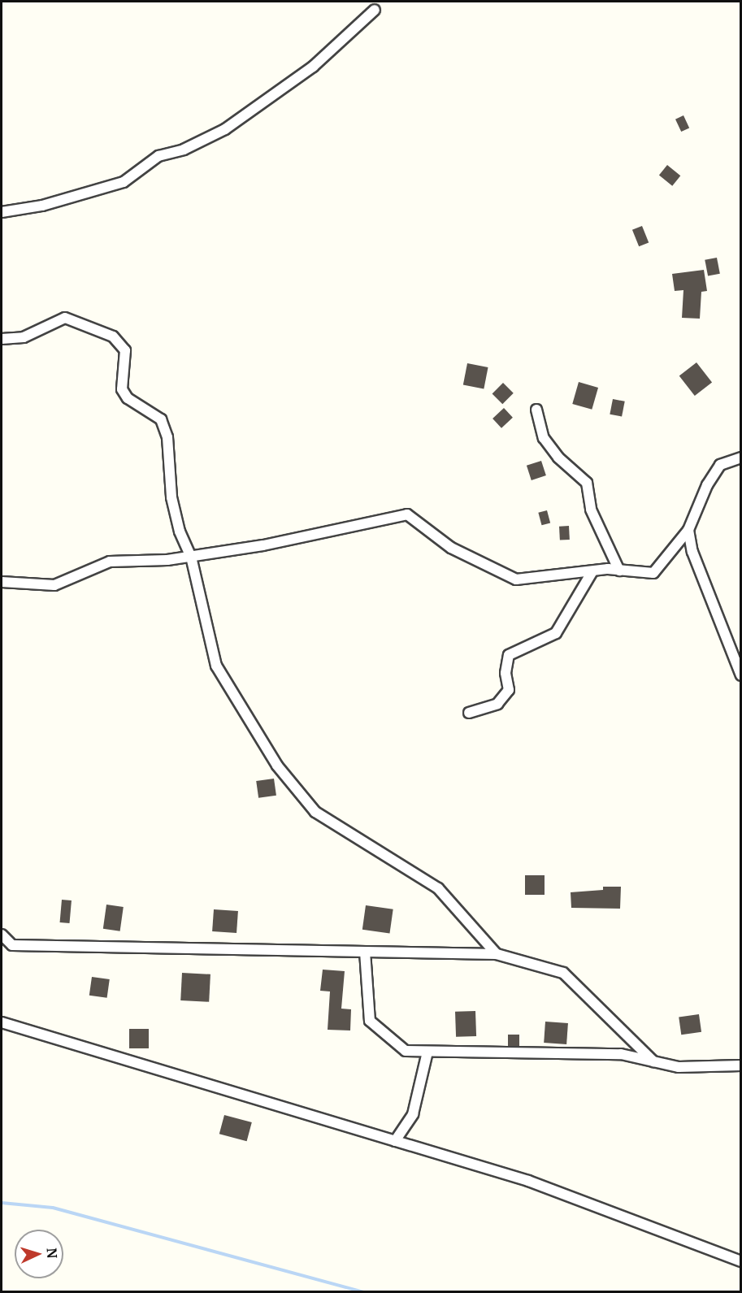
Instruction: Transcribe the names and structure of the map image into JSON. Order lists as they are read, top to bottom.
{
  "north": "right"
}
